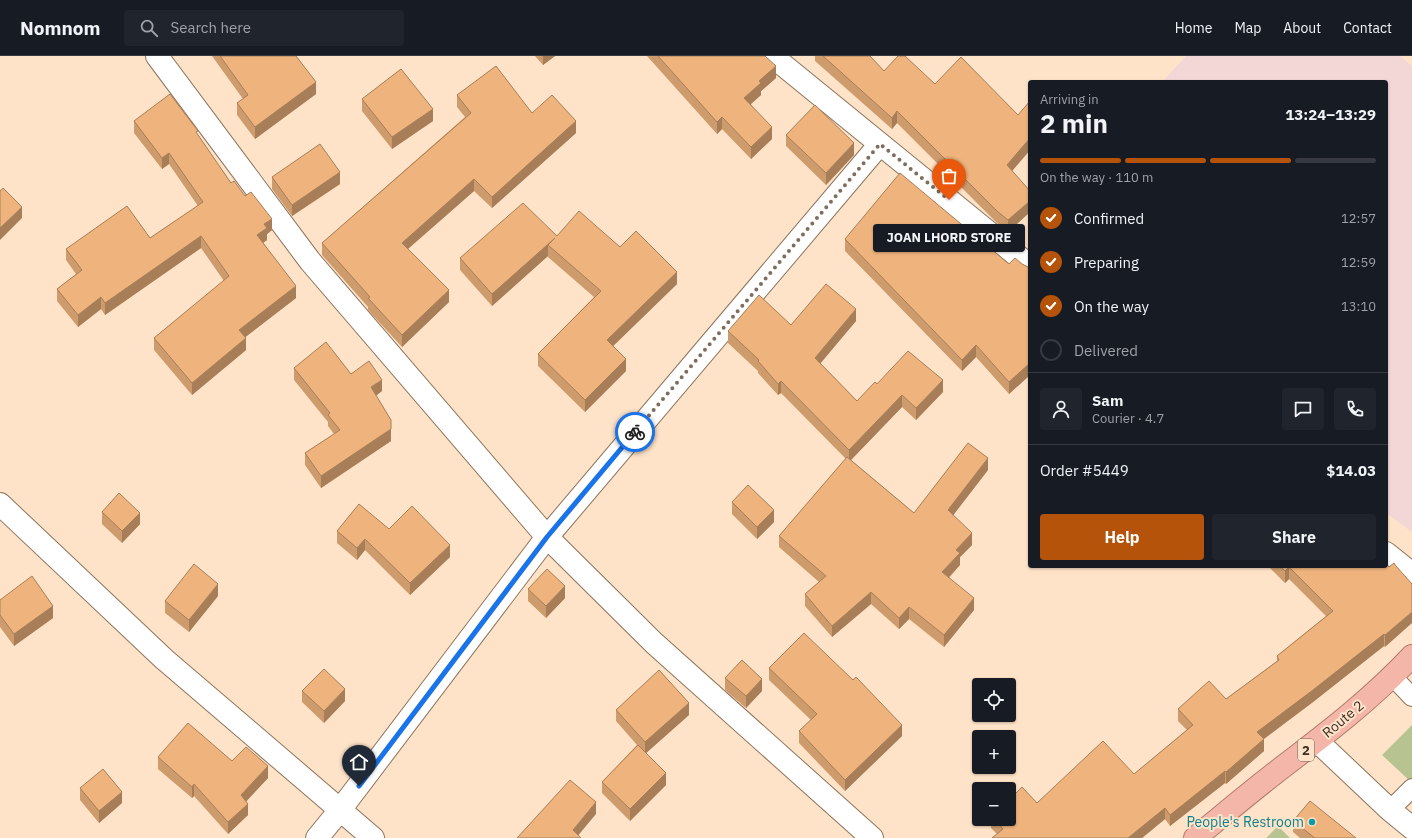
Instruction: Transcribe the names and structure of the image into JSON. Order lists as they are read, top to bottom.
{
  "streets": {
    "highway": ["Route 2", "2"]
  },
  "places": ["JOAN LHORD STORE", "People's Restroom"],
  "page": {
    "header": "Nomnom",
    "search": "Search here",
    "nav": [
      "Home",
      "Map",
      "About",
      "Contact"
    ],
    "heading": ["2 min", "Arriving in", "13:24–13:29"],
    "panel": [
      "Sam",
      "Courier · 4.7",
      "Order #5449",
      "$14.03"
    ],
    "bar": "On the way · 110 m",
    "list": [
      ["Confirmed", "12:57"],
      ["Preparing", "12:59"],
      ["On the way", "13:10"],
      "Delivered"
    ],
    "bubble": "JOAN LHORD STORE",
    "buttons": ["Help", "Share"],
    "map_buttons": ["+", "−"]
  }
}
